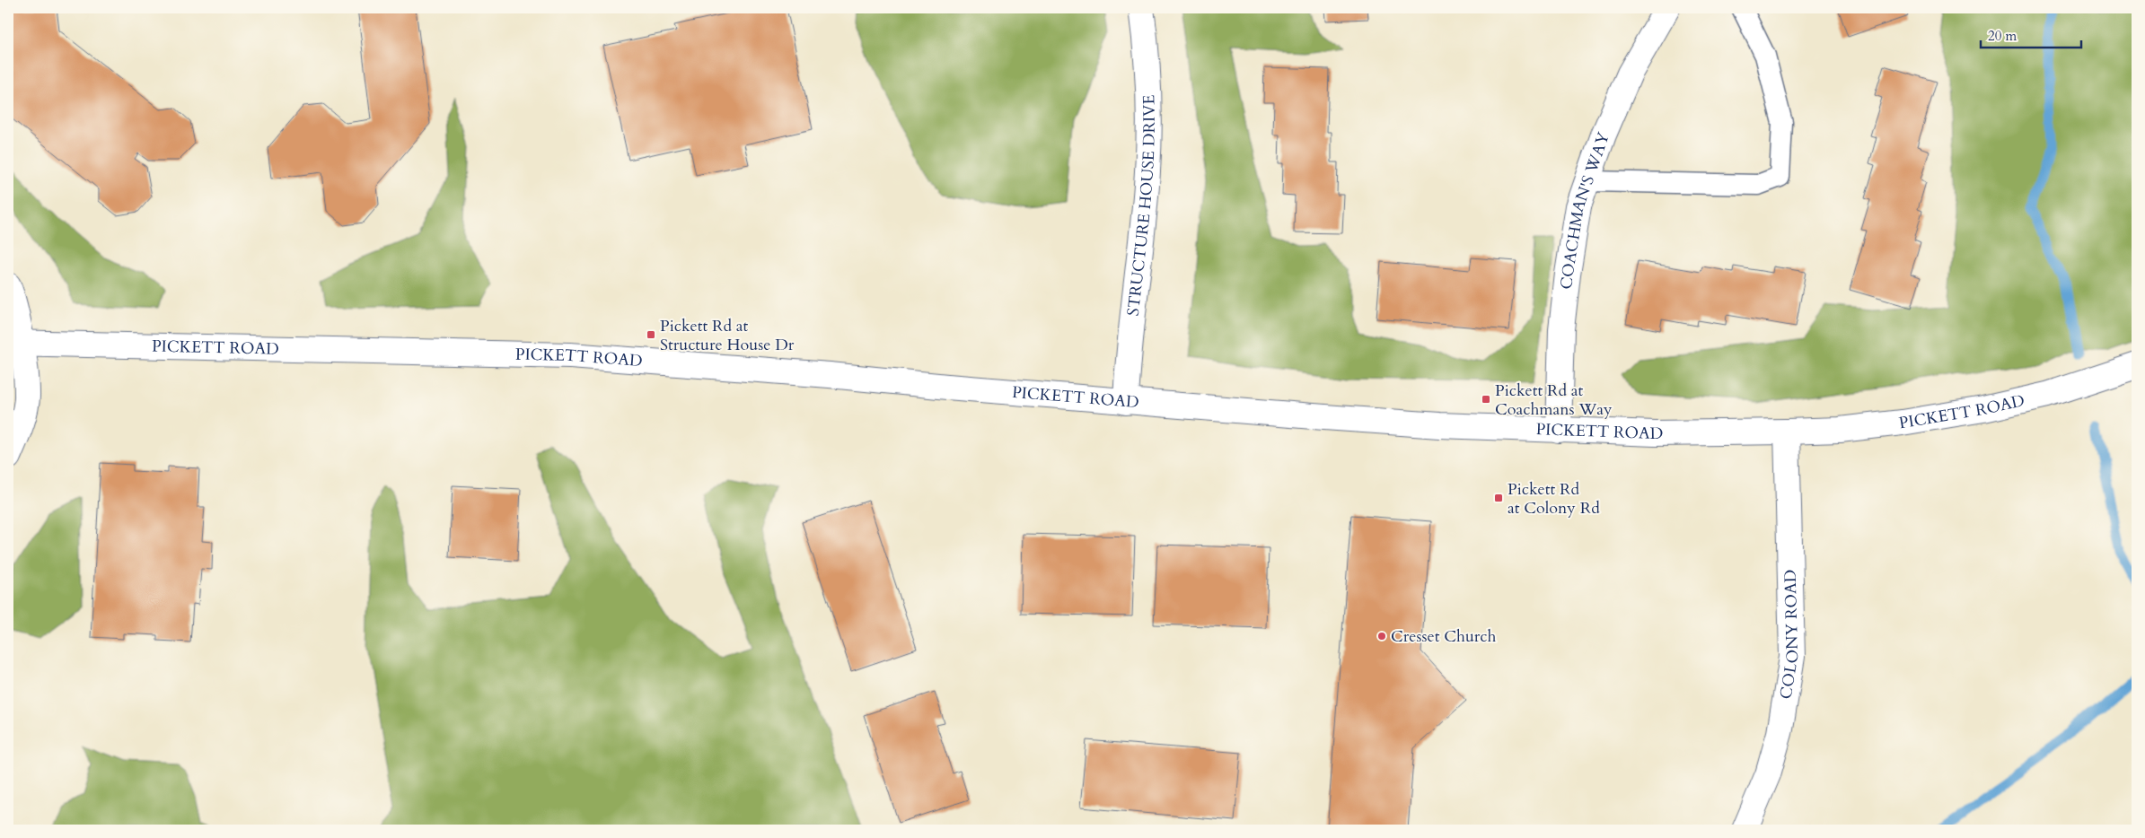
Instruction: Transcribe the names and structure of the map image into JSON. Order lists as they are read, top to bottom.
{
  "streets": {
    "street": [
      "STRUCTURE HOUSE DRIVE",
      "COACHMAN'S WAY",
      "PICKETT ROAD",
      "COLONY ROAD"
    ]
  },
  "crossings": [
    ["STRUCTURE HOUSE DRIVE", "PICKETT ROAD"],
    ["COACHMAN'S WAY", "PICKETT ROAD"],
    ["PICKETT ROAD", "COLONY ROAD"]
  ],
  "places": {
    "transit": ["Pickett Rd at Structure House Dr", "Pickett Rd at Coachmans Way", "Pickett Rd at Colony Rd"],
    "other": ["Cresset Church"]
  },
  "scale_bar": "20 m"
}
